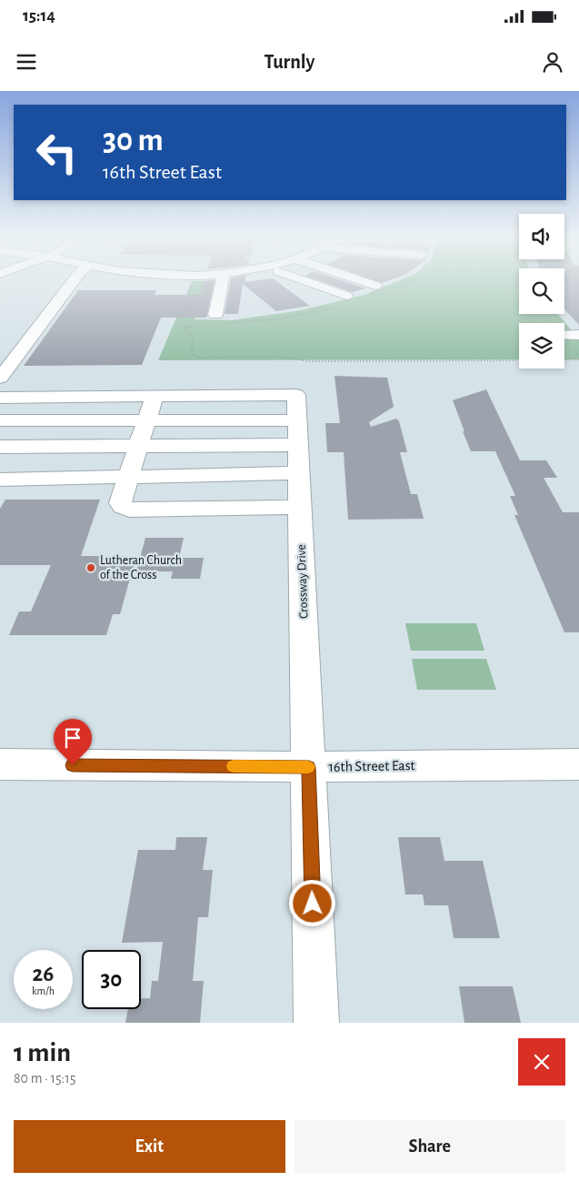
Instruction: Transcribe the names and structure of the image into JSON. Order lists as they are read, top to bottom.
{
  "streets": {
    "street": ["Crossway Drive", "16th Street East"]
  },
  "crossings": [
    ["Crossway Drive", "16th Street East"]
  ],
  "places": ["Lutheran Church of the Cross"],
  "page": {
    "status": "15:14",
    "header": "Turnly",
    "turn": ["30 m", "16th Street East"],
    "speed": "26 km/h",
    "limit": "30",
    "heading": ["1 min", "80 m · 15:15"],
    "buttons": ["Exit", "Share"]
  }
}
